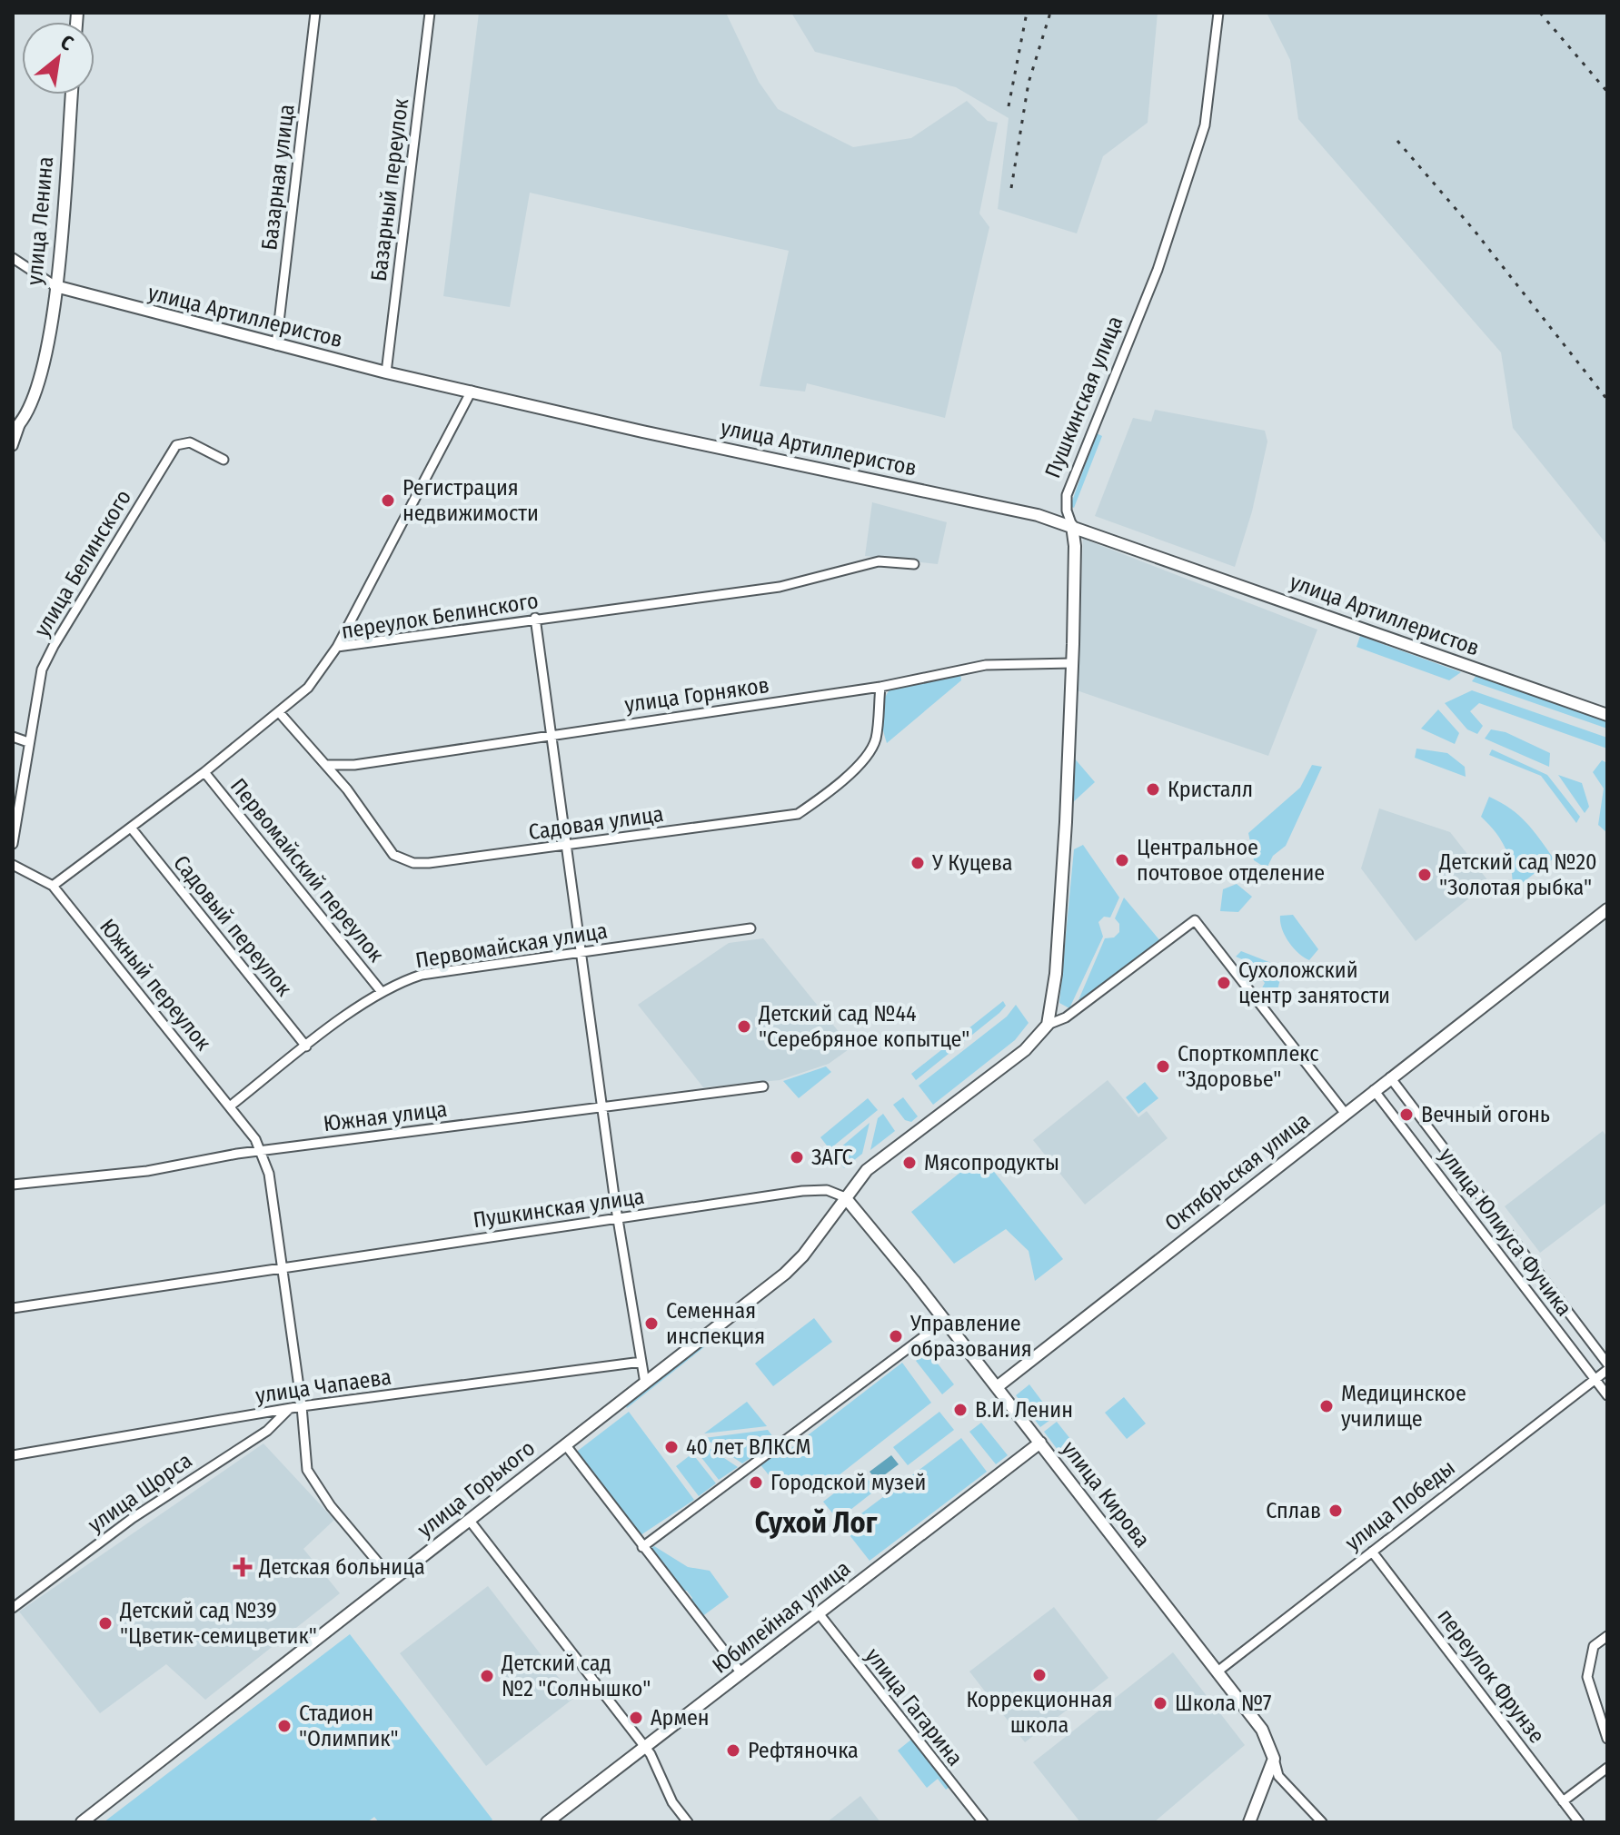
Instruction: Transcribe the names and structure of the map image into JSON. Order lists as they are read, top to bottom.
{
  "streets": {
    "street": [
      "Базарная улица",
      "Базарный переулок",
      "улица Ленина",
      "улица Артиллеристов",
      "Пушкинская улица",
      "улица Белинского",
      "переулок Белинского",
      "улица Горняков",
      "Садовая улица",
      "Первомайский переулок",
      "Садовый переулок",
      "Первомайская улица",
      "Южный переулок",
      "Южная улица",
      "Октябрьская улица",
      "улица Юлиуса Фучика",
      "улица Чапаева",
      "улица Горького",
      "улица Щорса",
      "улица Кирова",
      "улица Победы",
      "Юбилейная улица",
      "переулок Фрунзе",
      "улица Гагарина"
    ]
  },
  "crossings": [
    ["Базарная улица", "улица Артиллеристов"],
    ["Базарный переулок", "улица Артиллеристов"],
    ["улица Ленина", "улица Артиллеристов"],
    ["улица Артиллеристов", "Пушкинская улица"],
    ["Пушкинская улица", "улица Горняков"],
    ["Пушкинская улица", "улица Горького"],
    ["Пушкинская улица", "улица Кирова"],
    ["переулок Белинского", "Первомайский переулок"],
    ["переулок Белинского", "Садовый переулок"],
    ["переулок Белинского", "Южный переулок"],
    ["улица Горняков", "Садовая улица"],
    ["Первомайский переулок", "Первомайская улица"],
    ["Садовый переулок", "Первомайская улица"],
    ["Первомайская улица", "Южный переулок"],
    ["Южный переулок", "Южная улица"],
    ["Октябрьская улица", "улица Юлиуса Фучика"],
    ["Октябрьская улица", "улица Кирова"],
    ["улица Юлиуса Фучика", "улица Победы"],
    ["улица Чапаева", "улица Щорса"],
    ["улица Горького", "улица Кирова"],
    ["улица Кирова", "улица Победы"],
    ["улица Кирова", "Юбилейная улица"],
    ["улица Победы", "переулок Фрунзе"],
    ["Юбилейная улица", "улица Гагарина"]
  ],
  "districts": ["Сухой Лог"],
  "places": {
    "other": [
      "Регистрация недвижимости",
      "Кристалл",
      "Центральное почтовое отделение",
      "У Куцева",
      "Детский сад №20 \"Золотая рыбка\"",
      "Сухоложский центр занятости",
      "Детский сад №44 \"Серебряное копытце\"",
      "Спорткомплекс \"Здоровье\"",
      "Вечный огонь",
      "ЗАГС",
      "Мясопродукты",
      "Семенная инспекция",
      "Управление образования",
      "Медицинское училище",
      "В.И. Ленин",
      "40 лет ВЛКСМ",
      "Городской музей",
      "Сплав",
      "Детский сад №39 \"Цветик-семицветик\"",
      "Коррекционная школа",
      "Детский сад №2 \"Солнышко\"",
      "Школа №7",
      "Армен",
      "Стадион \"Олимпик\"",
      "Рефтяночка"
    ],
    "health": ["Детская больница"]
  },
  "north": "top right"
}
